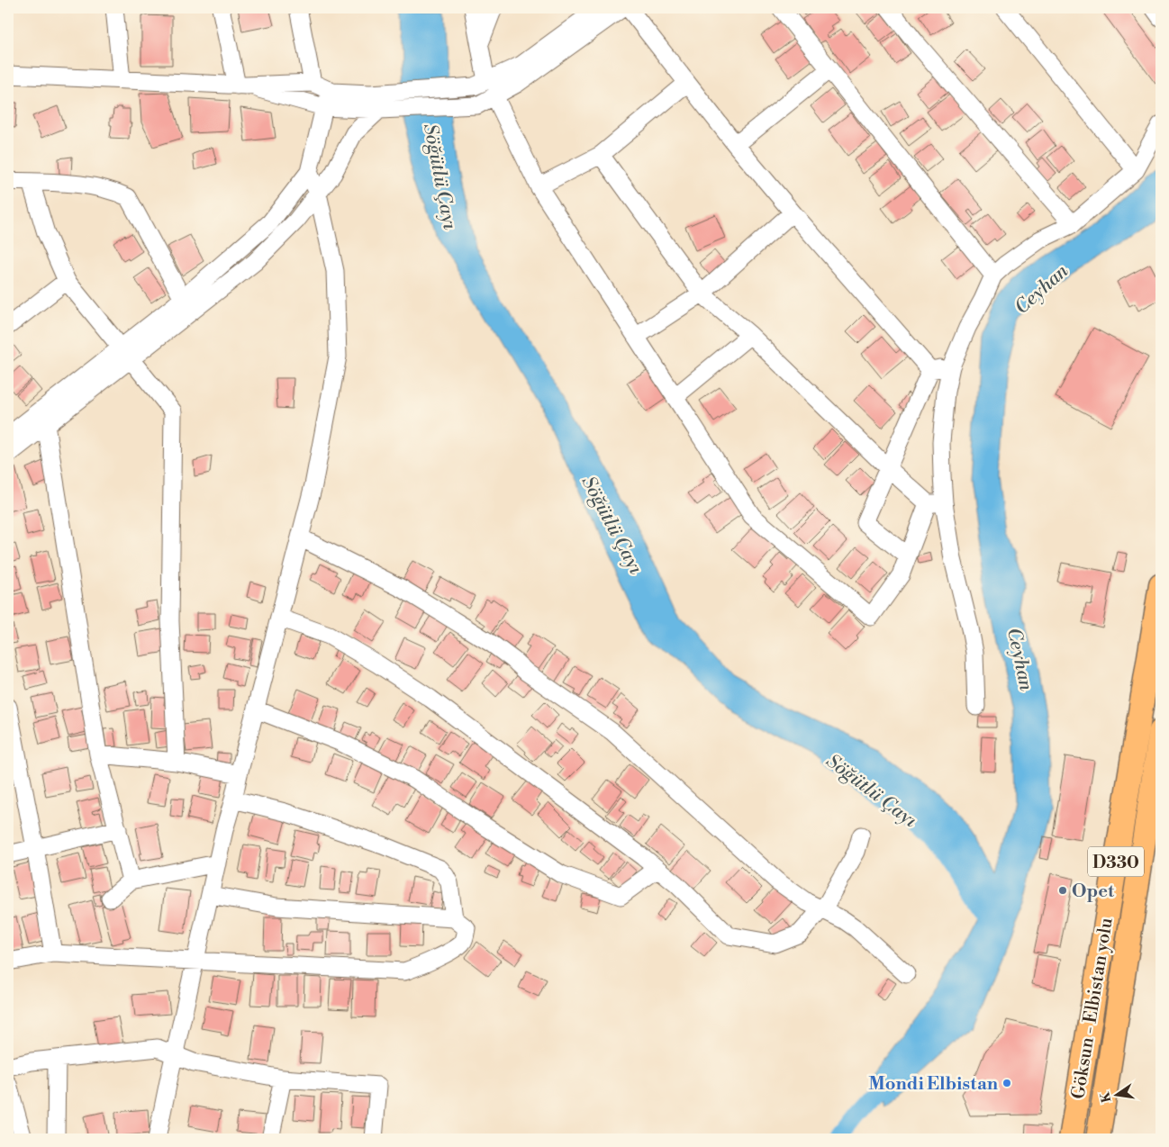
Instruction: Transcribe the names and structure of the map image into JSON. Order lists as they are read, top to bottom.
{
  "streets": {
    "highway": ["D330", "Göksun - Elbistan yolu"]
  },
  "water": ["Söğütlü Çayı", "Ceyhan"],
  "places": ["Opet", "Mondi Elbistan"],
  "north": "left"
}
